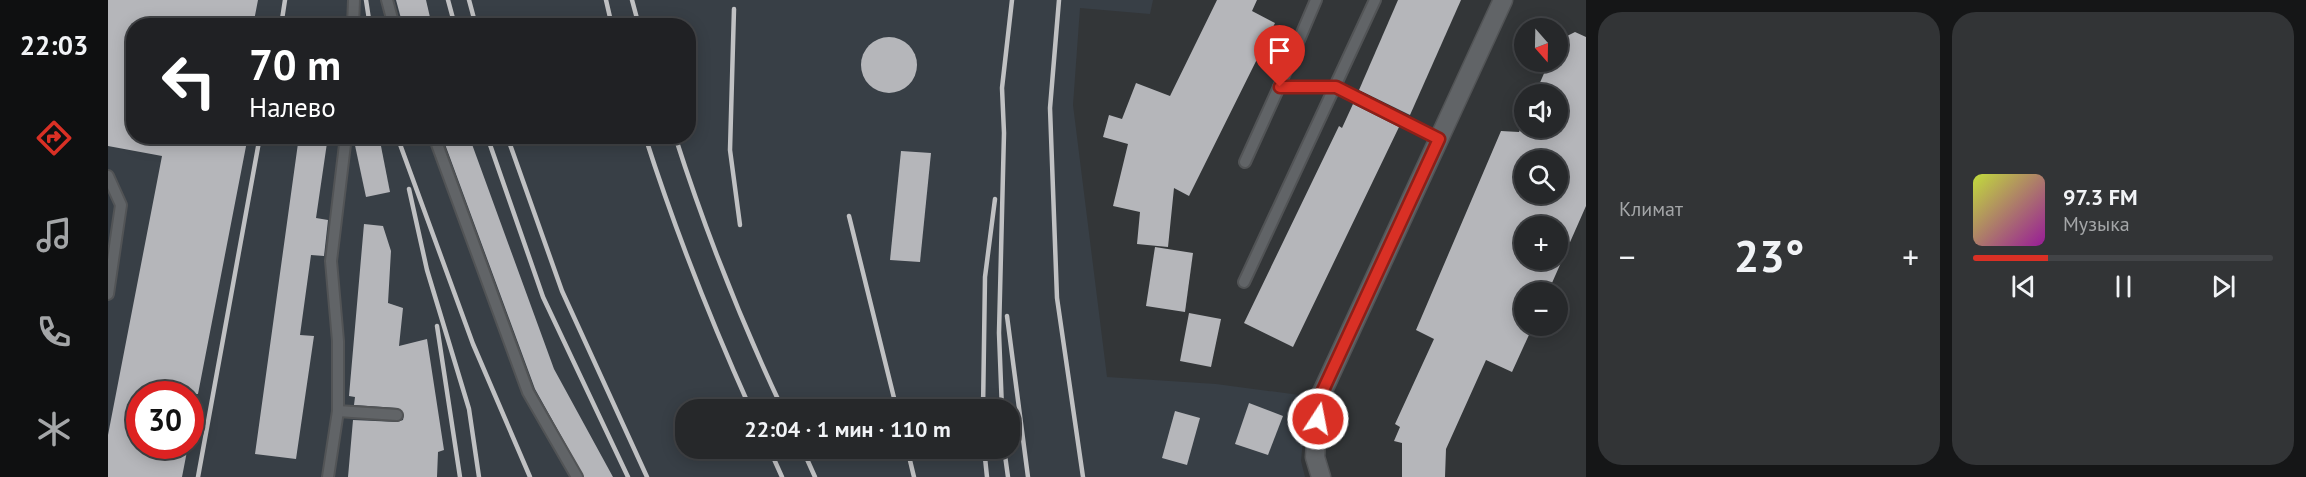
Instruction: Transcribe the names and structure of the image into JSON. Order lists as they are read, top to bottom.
{
  "north": "bottom",
  "page": {
    "tabs": "22:03",
    "tile": "Климат",
    "map_buttons": ["+", "−"],
    "turn": ["70 m", "Налево"],
    "song": ["97.3 FM", "Музыка"],
    "heat": ["−", "23°", "+"],
    "limit": "30",
    "trip": "22:04 · 1 мин · 110 m"
  }
}
